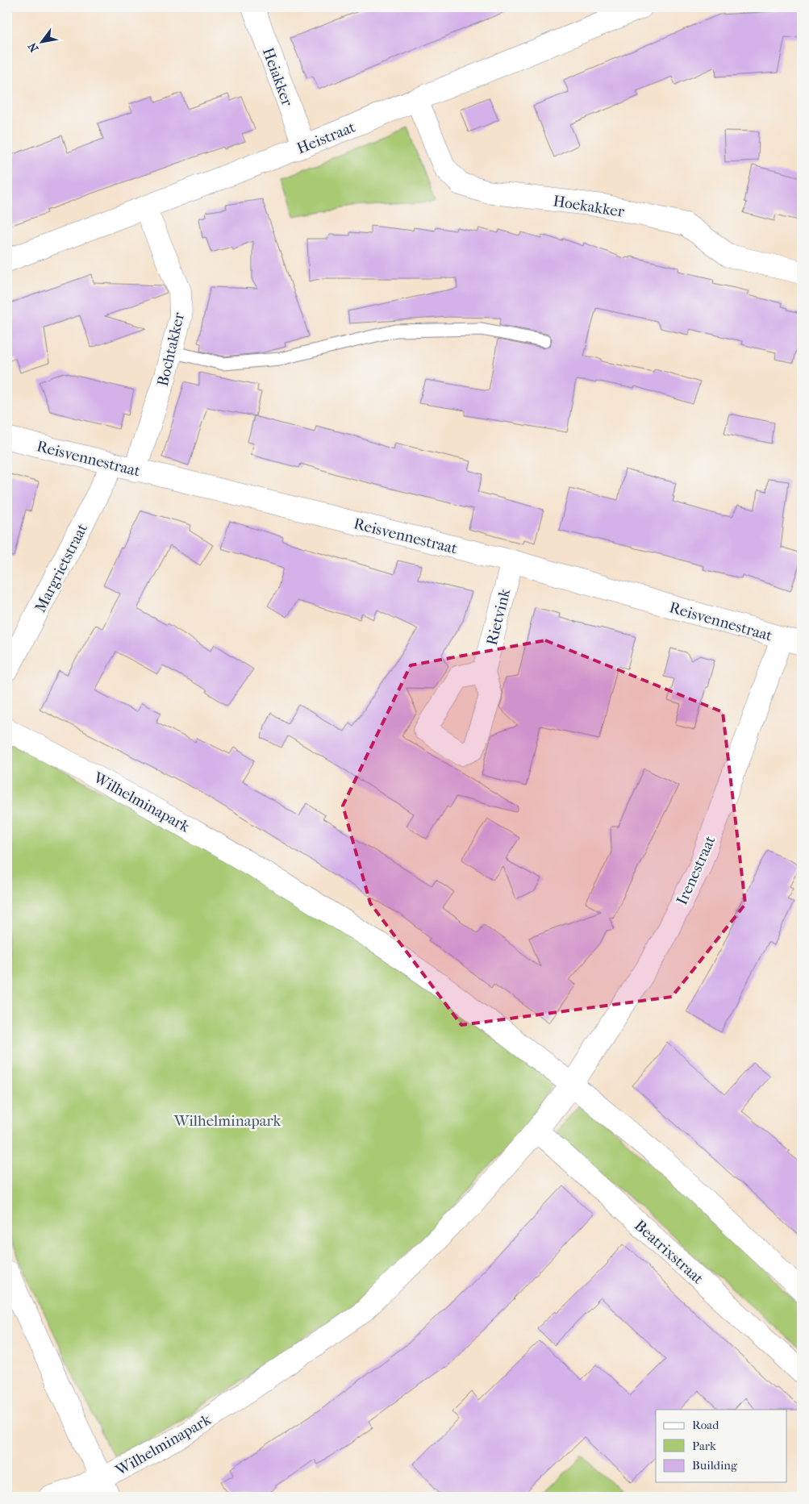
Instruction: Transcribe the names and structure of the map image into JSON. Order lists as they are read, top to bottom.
{
  "streets": {
    "street": [
      "Heiakker",
      "Heistraat",
      "Hoekakker",
      "Bochtakker",
      "Reisvennestraat",
      "Margrietstraat",
      "Rietvink",
      "Wilhelminapark",
      "Irenestraat",
      "Beatrixstraat"
    ]
  },
  "crossings": [
    ["Heiakker", "Heistraat"],
    ["Heistraat", "Hoekakker"],
    ["Heistraat", "Bochtakker"],
    ["Bochtakker", "Reisvennestraat"],
    ["Reisvennestraat", "Margrietstraat"],
    ["Reisvennestraat", "Rietvink"],
    ["Reisvennestraat", "Irenestraat"],
    ["Wilhelminapark", "Irenestraat"],
    ["Wilhelminapark", "Beatrixstraat"]
  ],
  "parks": ["Wilhelminapark"],
  "legend": ["Road", "Park", "Building"],
  "north": "bottom left"
}
